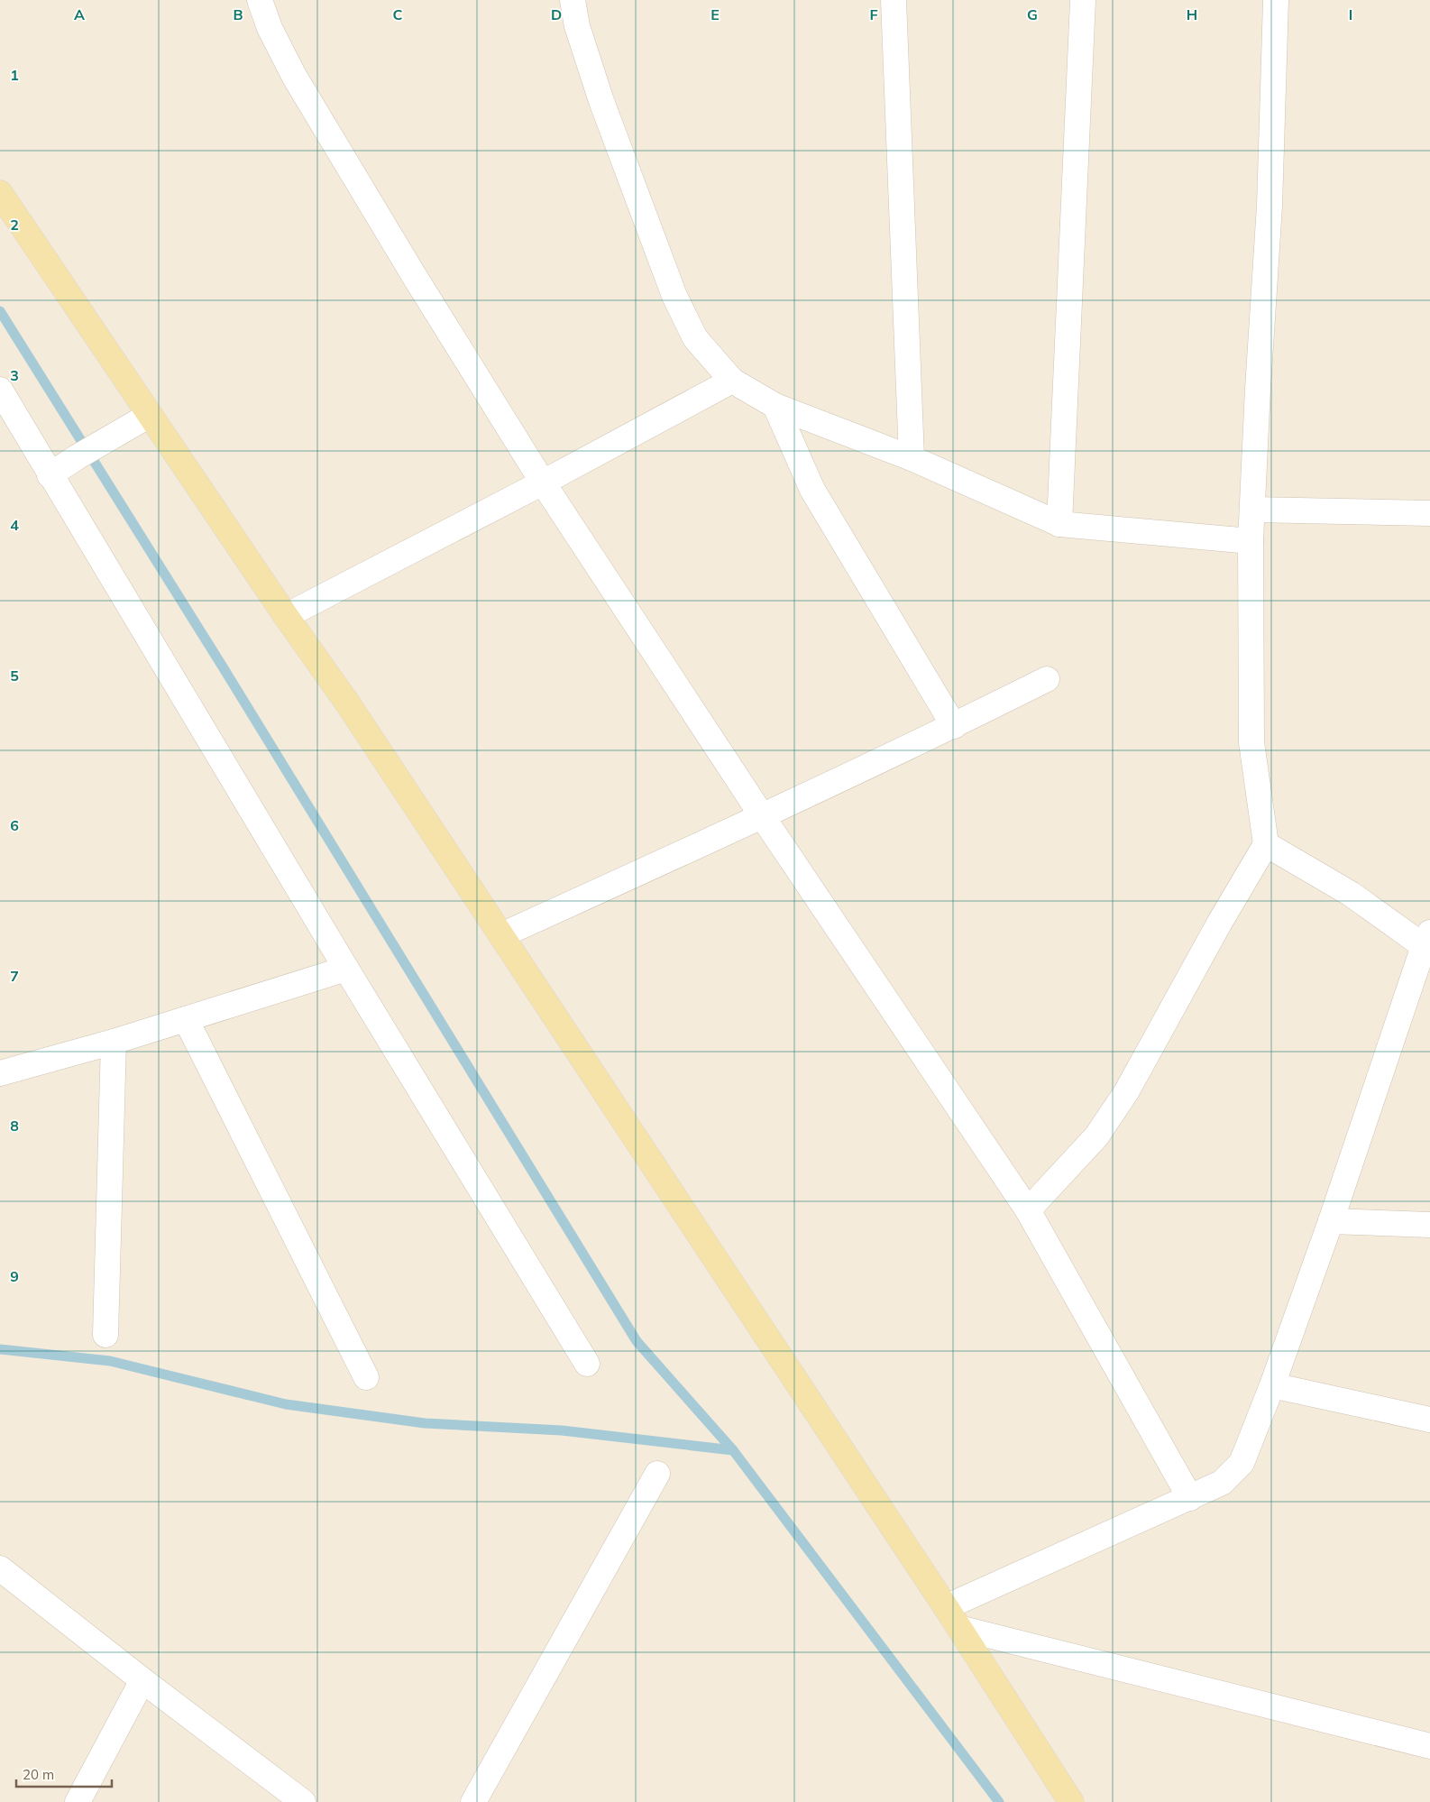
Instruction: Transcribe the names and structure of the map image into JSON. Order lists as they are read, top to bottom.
{
  "scale_bar": "20 m",
  "grid": {
    "columns": [
      "A",
      "B",
      "C",
      "D",
      "E",
      "F",
      "G",
      "H",
      "I"
    ],
    "rows": [
      "1",
      "2",
      "3",
      "4",
      "5",
      "6",
      "7",
      "8",
      "9"
    ]
  }
}
